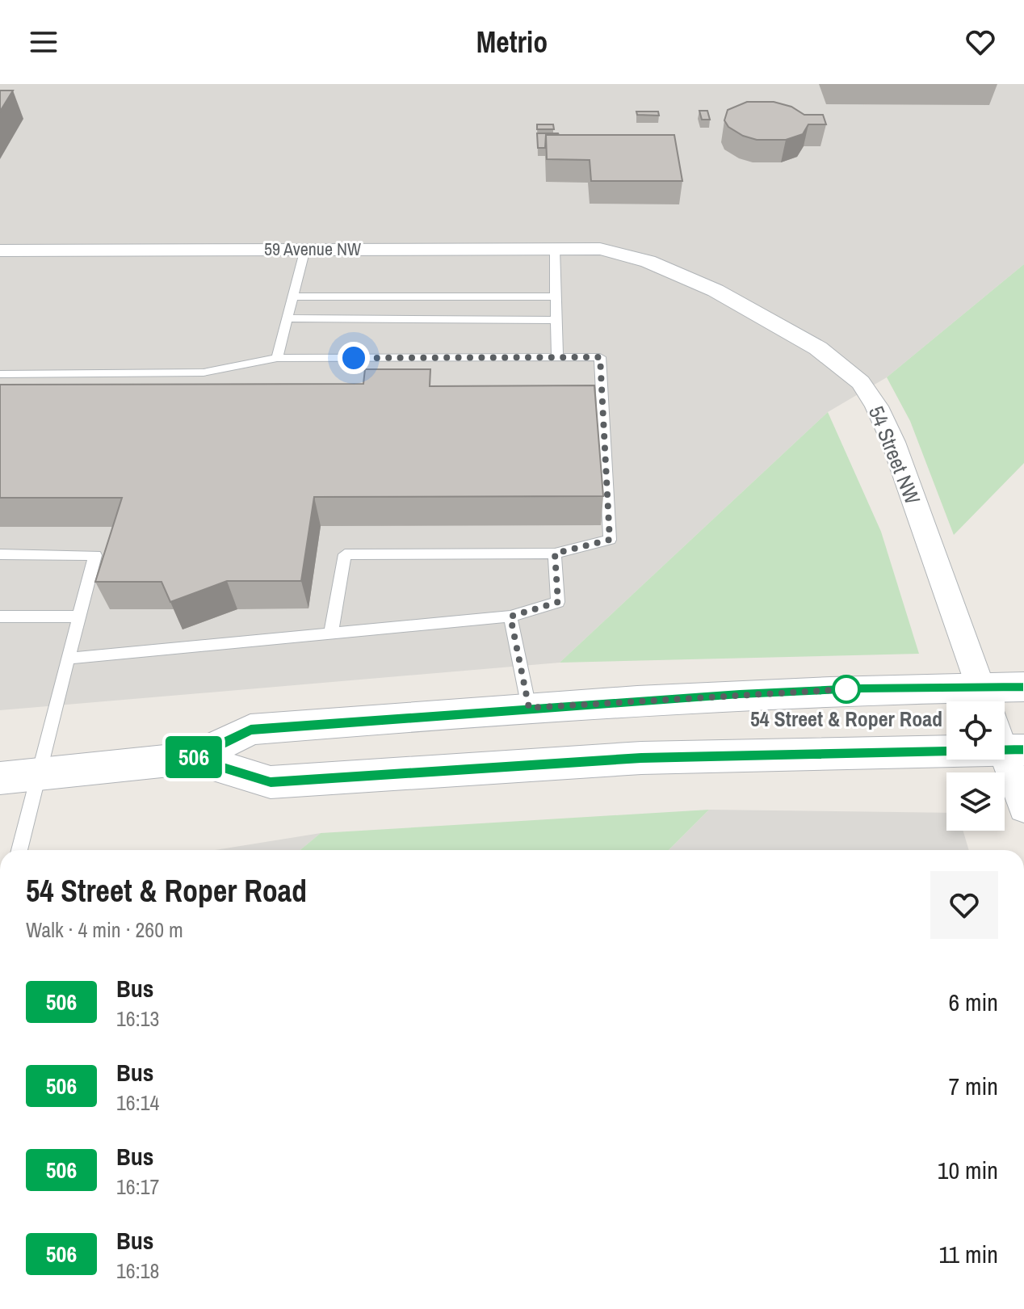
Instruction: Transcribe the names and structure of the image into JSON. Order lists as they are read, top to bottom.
{
  "streets": {
    "street": ["59 Avenue NW", "54 Street NW"]
  },
  "crossings": [
    ["59 Avenue NW", "54 Street NW"]
  ],
  "places": ["54 Street & Roper Road"],
  "lines": ["bus line 506"],
  "page": {
    "header": "Metrio",
    "on_map": "506",
    "heading": ["54 Street & Roper Road", "Walk · 4 min · 260 m"],
    "list": [
      {
        "mark": "506",
        "name": "Bus",
        "note": "16:13",
        "value": "6 min"
      },
      {
        "mark": "506",
        "name": "Bus",
        "note": "16:14",
        "value": "7 min"
      },
      {
        "mark": "506",
        "name": "Bus",
        "note": "16:17",
        "value": "10 min"
      },
      {
        "mark": "506",
        "name": "Bus",
        "note": "16:18",
        "value": "11 min"
      }
    ]
  }
}
